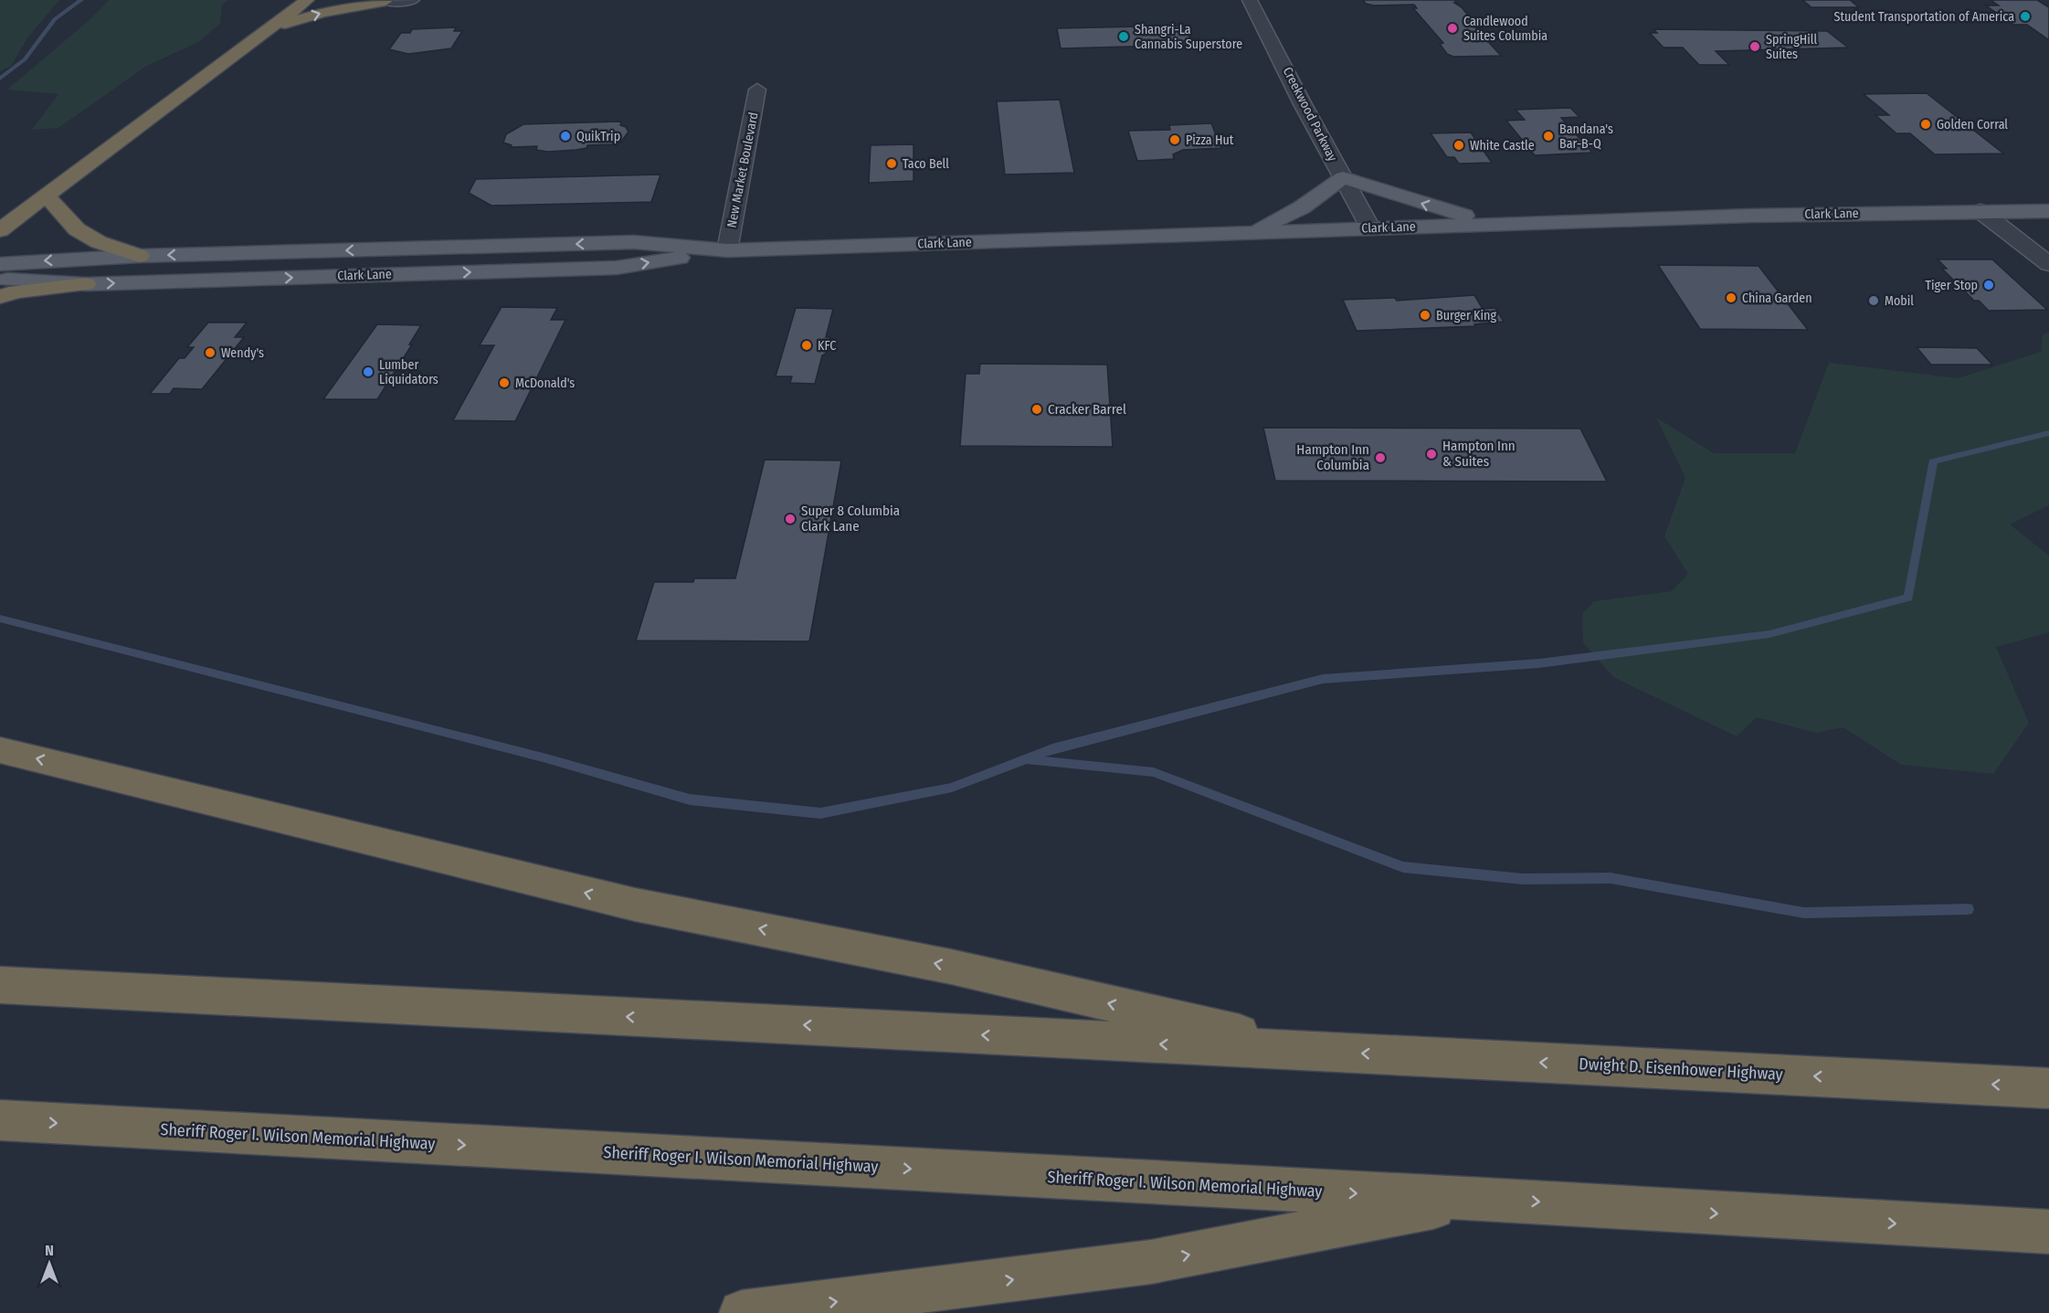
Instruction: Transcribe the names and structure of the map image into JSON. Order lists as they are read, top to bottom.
{
  "streets": {
    "highway": ["Dwight D. Eisenhower Highway", "Sheriff Roger I. Wilson Memorial Highway"],
    "main road": ["Clark Lane"],
    "street": ["Creekwood Parkway", "New Market Boulevard"]
  },
  "crossings": [
    ["Creekwood Parkway", "Clark Lane"],
    ["New Market Boulevard", "Clark Lane"]
  ],
  "places": [
    "Student Transportation of America",
    "Candlewood Suites Columbia",
    "Shangri-La Cannabis Superstore",
    "SpringHill Suites",
    "Golden Corral",
    "QuikTrip",
    "Bandana's Bar-B-Q",
    "Pizza Hut",
    "White Castle",
    "Taco Bell",
    "Tiger Stop",
    "China Garden",
    "Mobil",
    "Burger King",
    "KFC",
    "Wendy's",
    "Lumber Liquidators",
    "McDonald's",
    "Cracker Barrel",
    "Hampton Inn & Suites",
    "Hampton Inn Columbia",
    "Super 8 Columbia Clark Lane"
  ],
  "north": "top"
}
